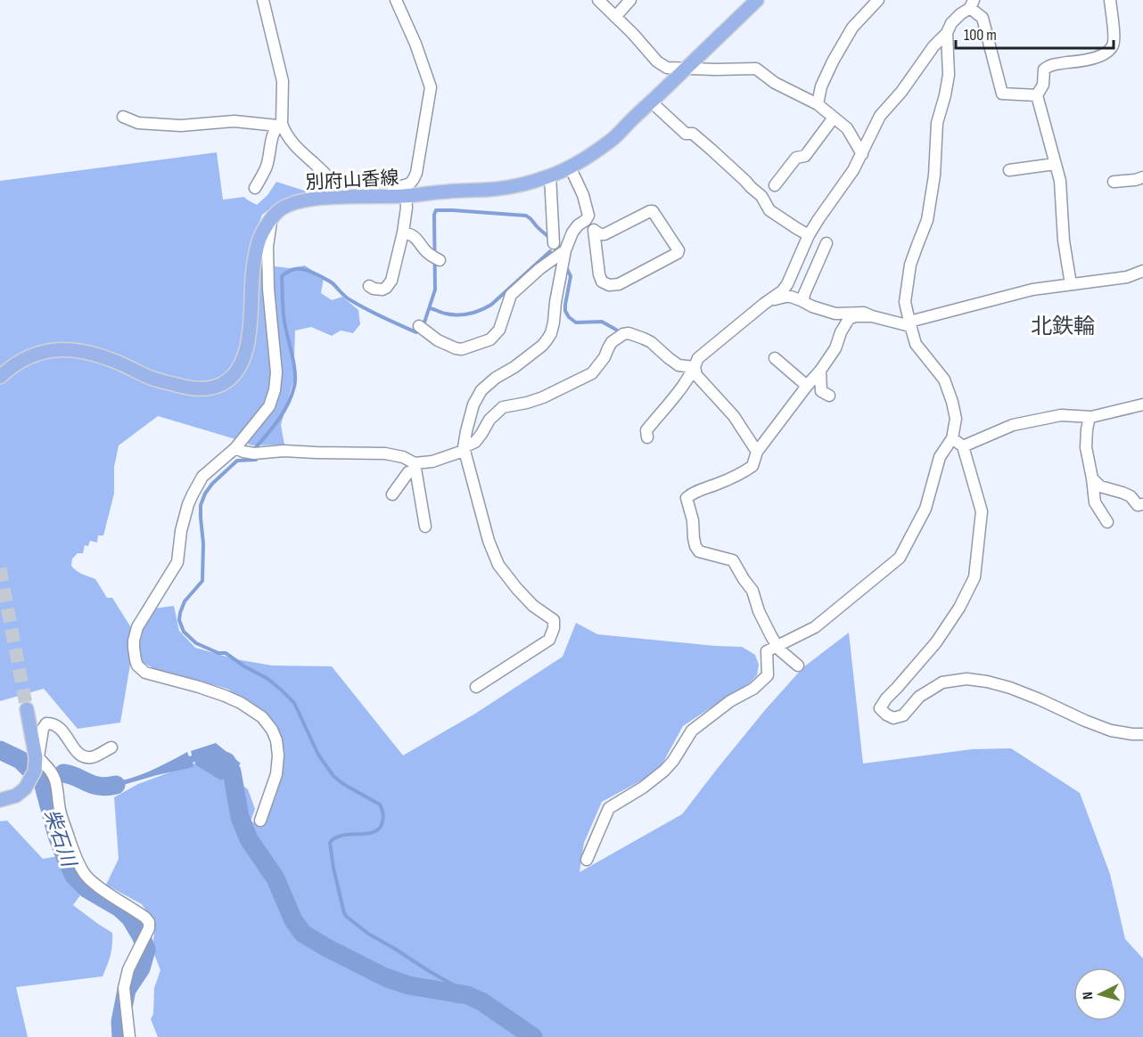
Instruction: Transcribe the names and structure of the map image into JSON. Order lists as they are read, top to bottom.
{
  "streets": {
    "main road": ["別府山香線"]
  },
  "districts": ["北鉄輪"],
  "water": ["柴石川"],
  "scale_bar": "100 m",
  "north": "left"
}
